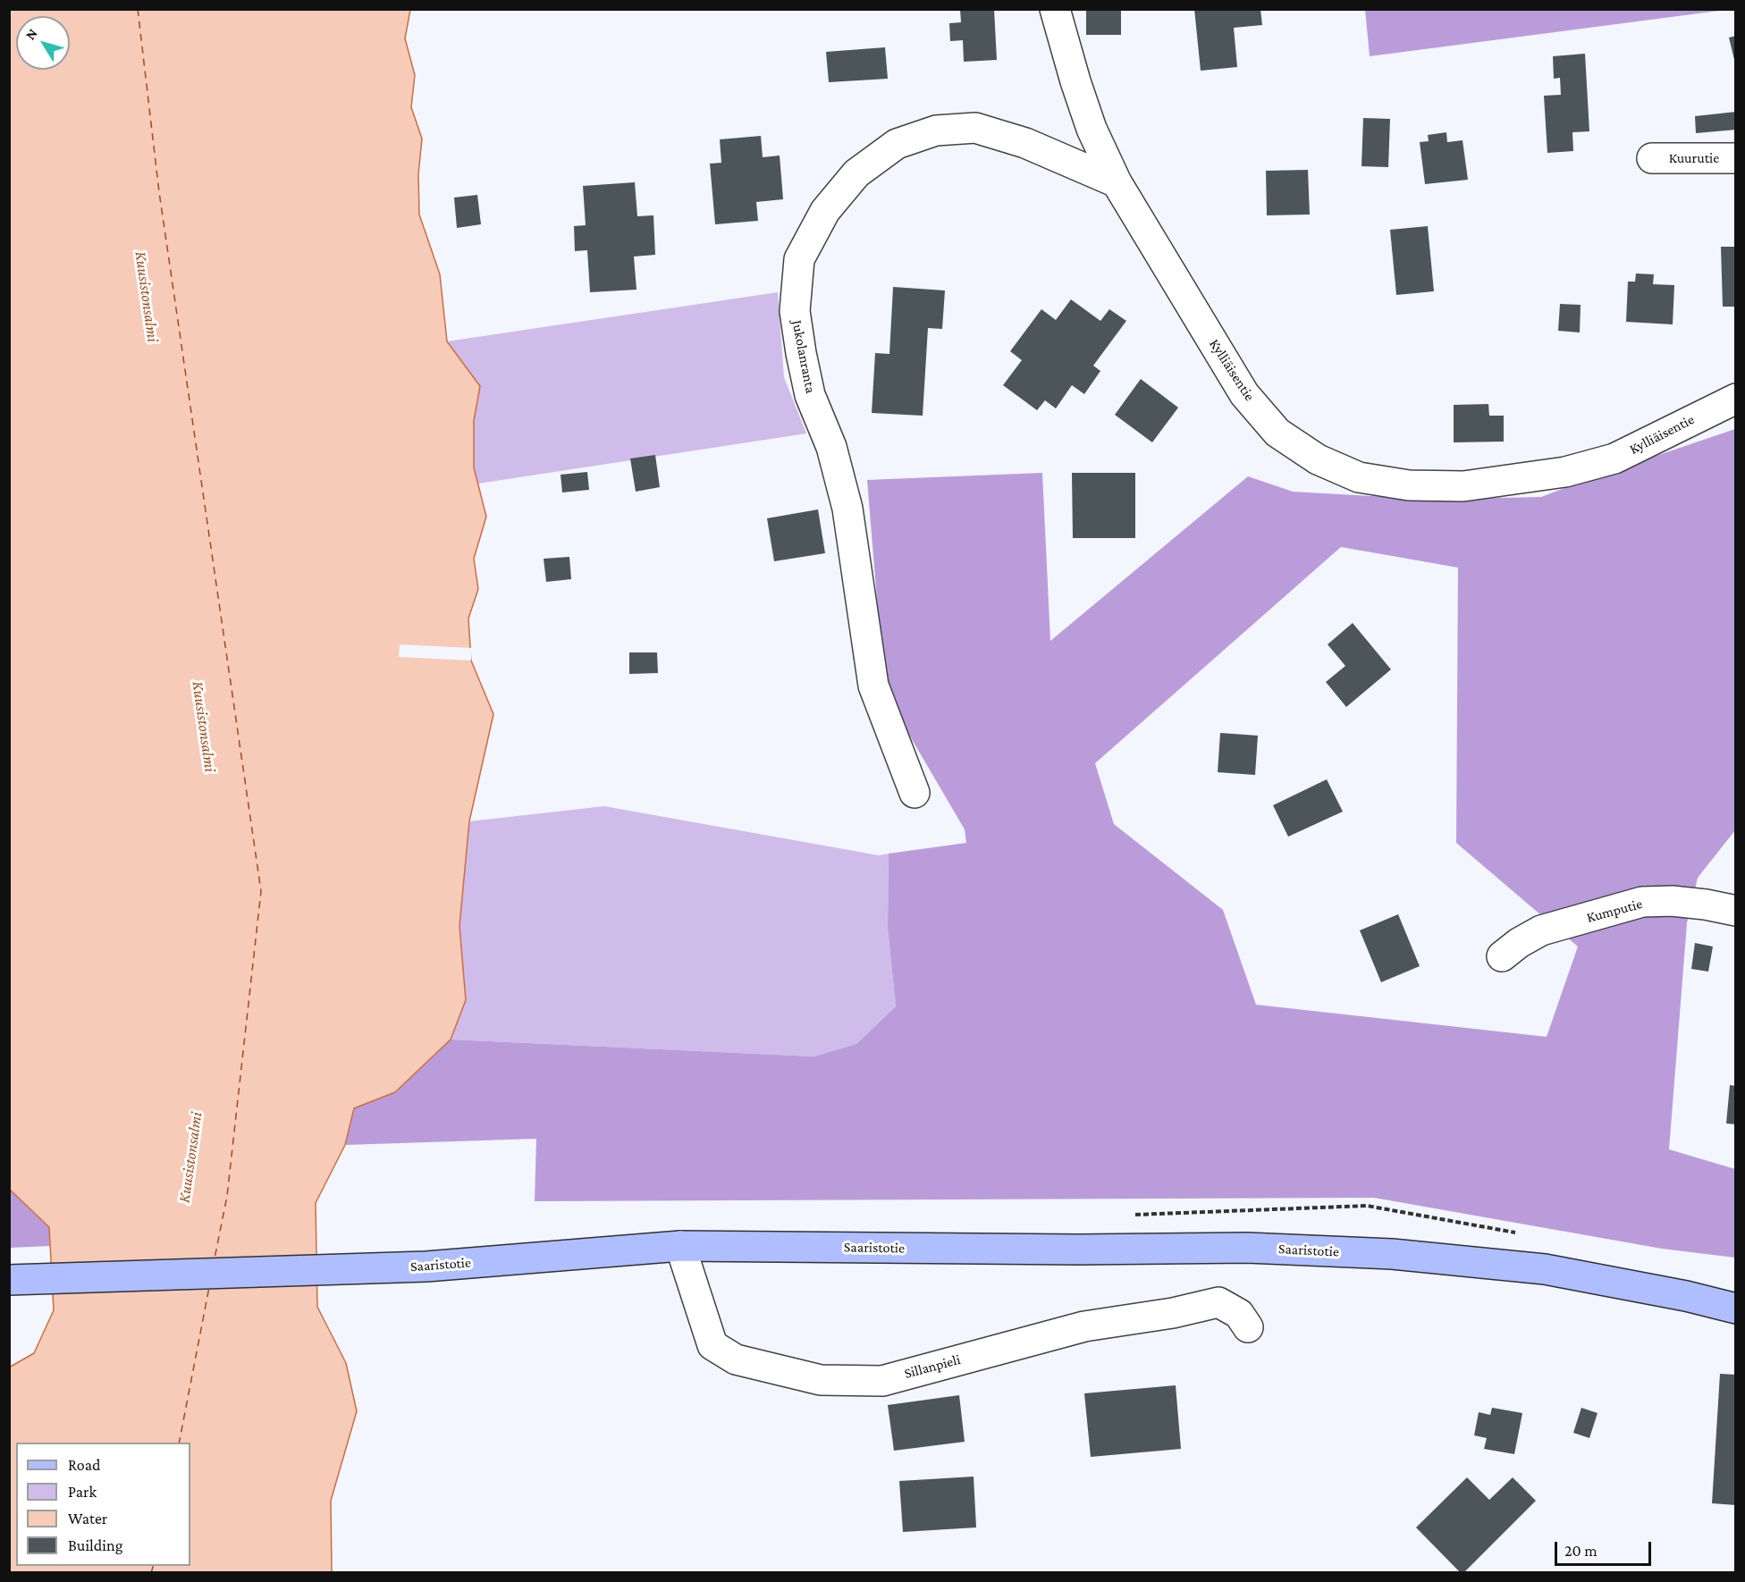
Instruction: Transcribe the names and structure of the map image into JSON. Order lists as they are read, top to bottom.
{
  "streets": {
    "main road": ["Saaristotie"],
    "street": [
      "Kuurutie",
      "Jukolanranta",
      "Kylliäisentie",
      "Kumputie",
      "Sillanpieli"
    ]
  },
  "crossings": [
    ["Jukolanranta", "Kylliäisentie"],
    ["Saaristotie", "Sillanpieli"]
  ],
  "water": ["Kuusistonsalmi"],
  "legend": [
    "Road",
    "Park",
    "Water",
    "Building"
  ],
  "scale_bar": "20 m",
  "north": "top left"
}
